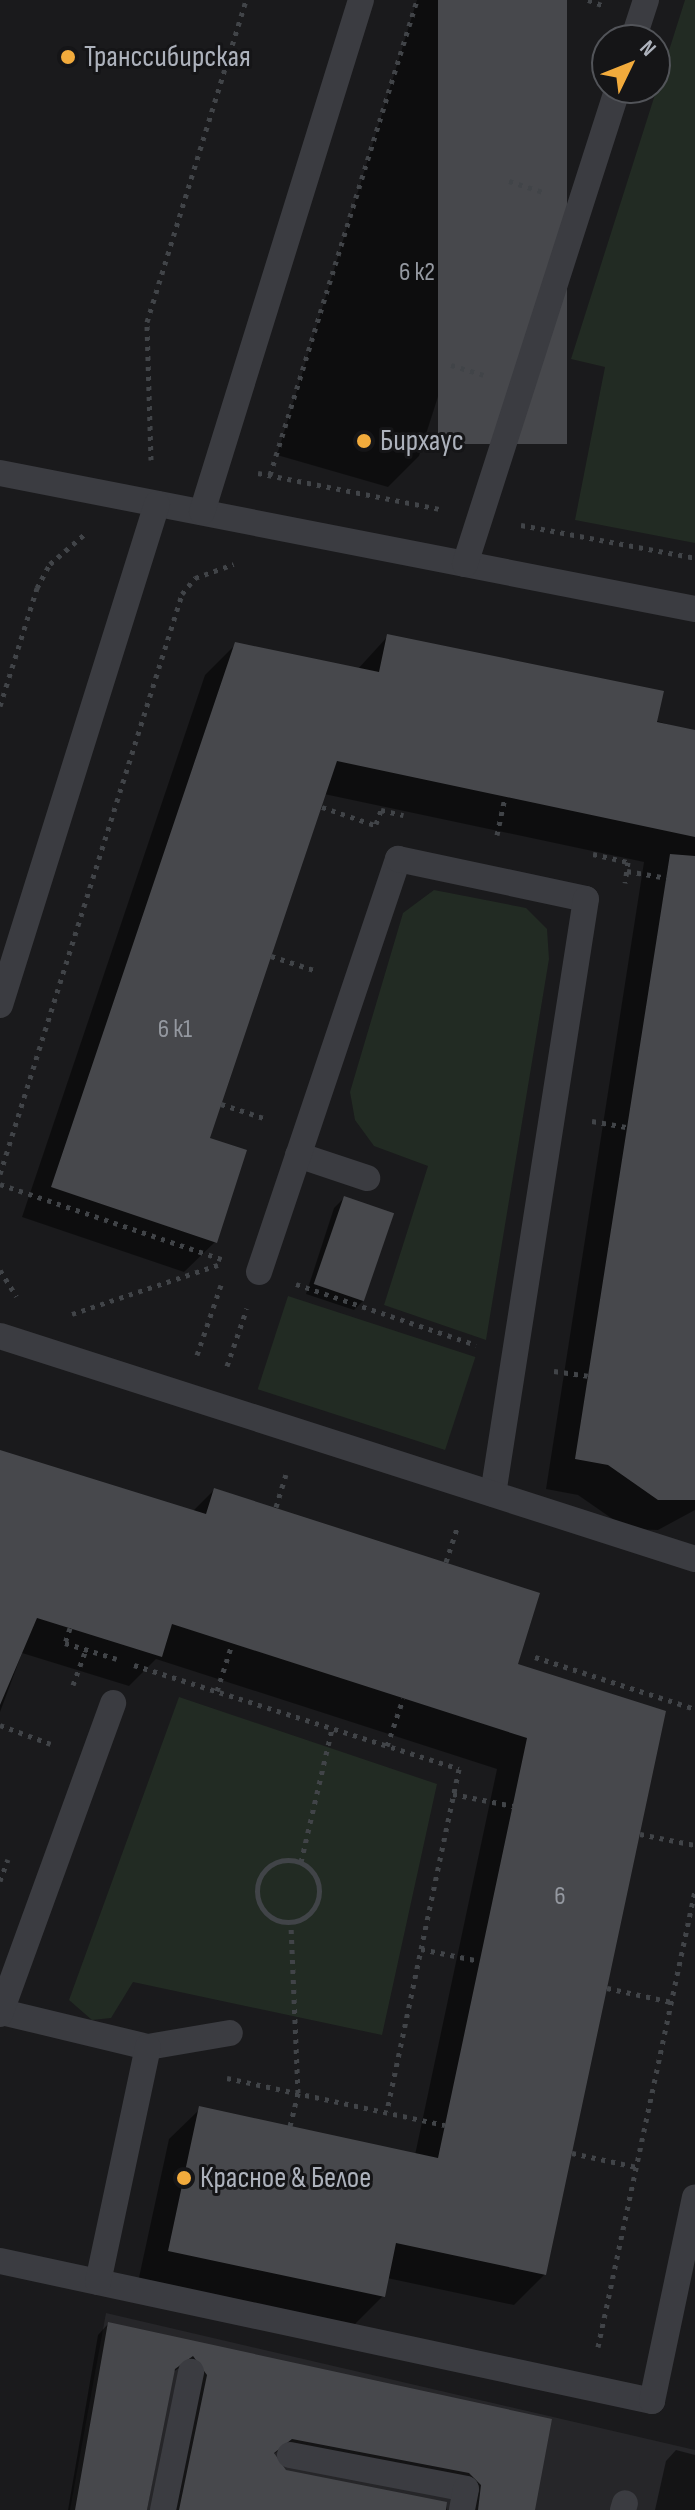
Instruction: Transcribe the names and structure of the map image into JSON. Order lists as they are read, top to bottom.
{
  "places": ["Транссибирская", "Бирхаус", "Красное & Белое"],
  "house_numbers": ["6 к2", "6 к1", "6"],
  "north": "top right"
}
